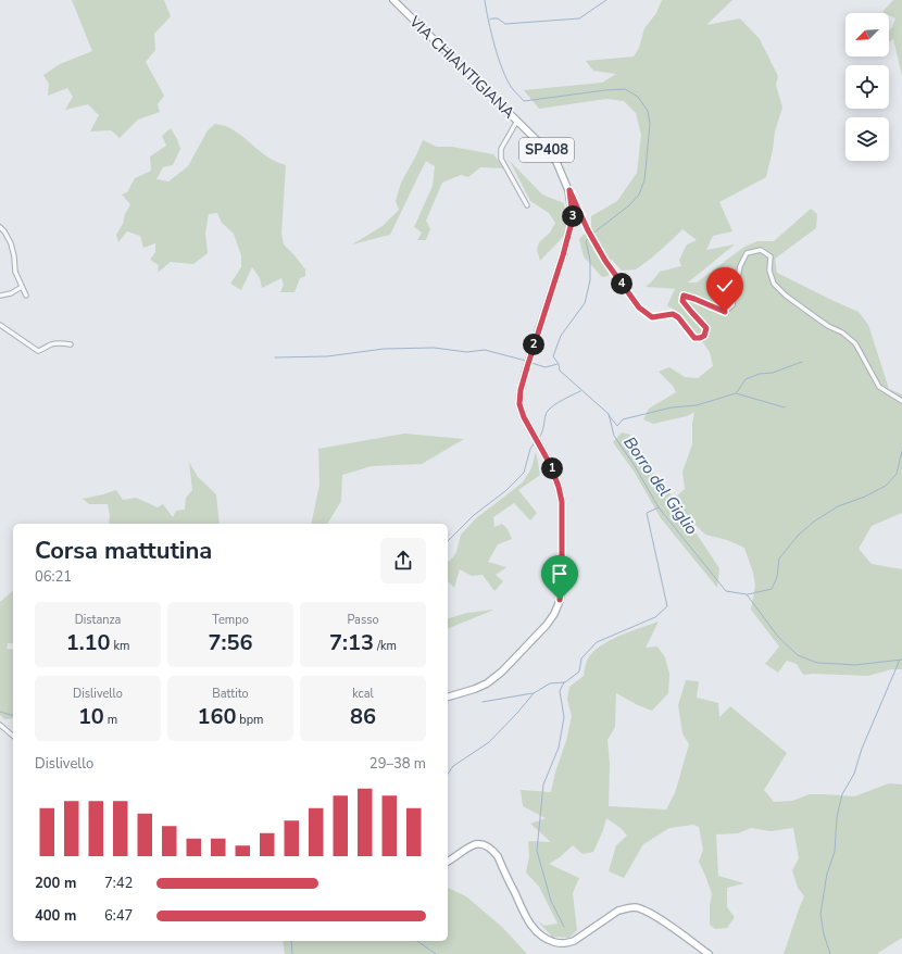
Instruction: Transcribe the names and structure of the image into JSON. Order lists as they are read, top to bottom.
{
  "streets": {
    "main road": ["VIA CHIANTIGIANA", "SP408"]
  },
  "water": ["Borro del Giglio"],
  "north": "bottom left",
  "page": {
    "pins": [
      "3",
      "4",
      "2",
      "1"
    ],
    "heading": ["Corsa mattutina", "06:21"],
    "stats": [
      ["Distanza", "1.10 km"],
      ["Tempo", "7:56"],
      ["Passo", "7:13 /km"],
      ["Dislivello", "10 m"],
      ["Battito", "160 bpm"],
      ["kcal", "86"]
    ],
    "chart": ["Dislivello", "29–38 m"],
    "list": [
      {
        "name": "200 m",
        "note": "7:42"
      },
      {
        "name": "400 m",
        "note": "6:47"
      }
    ]
  }
}
